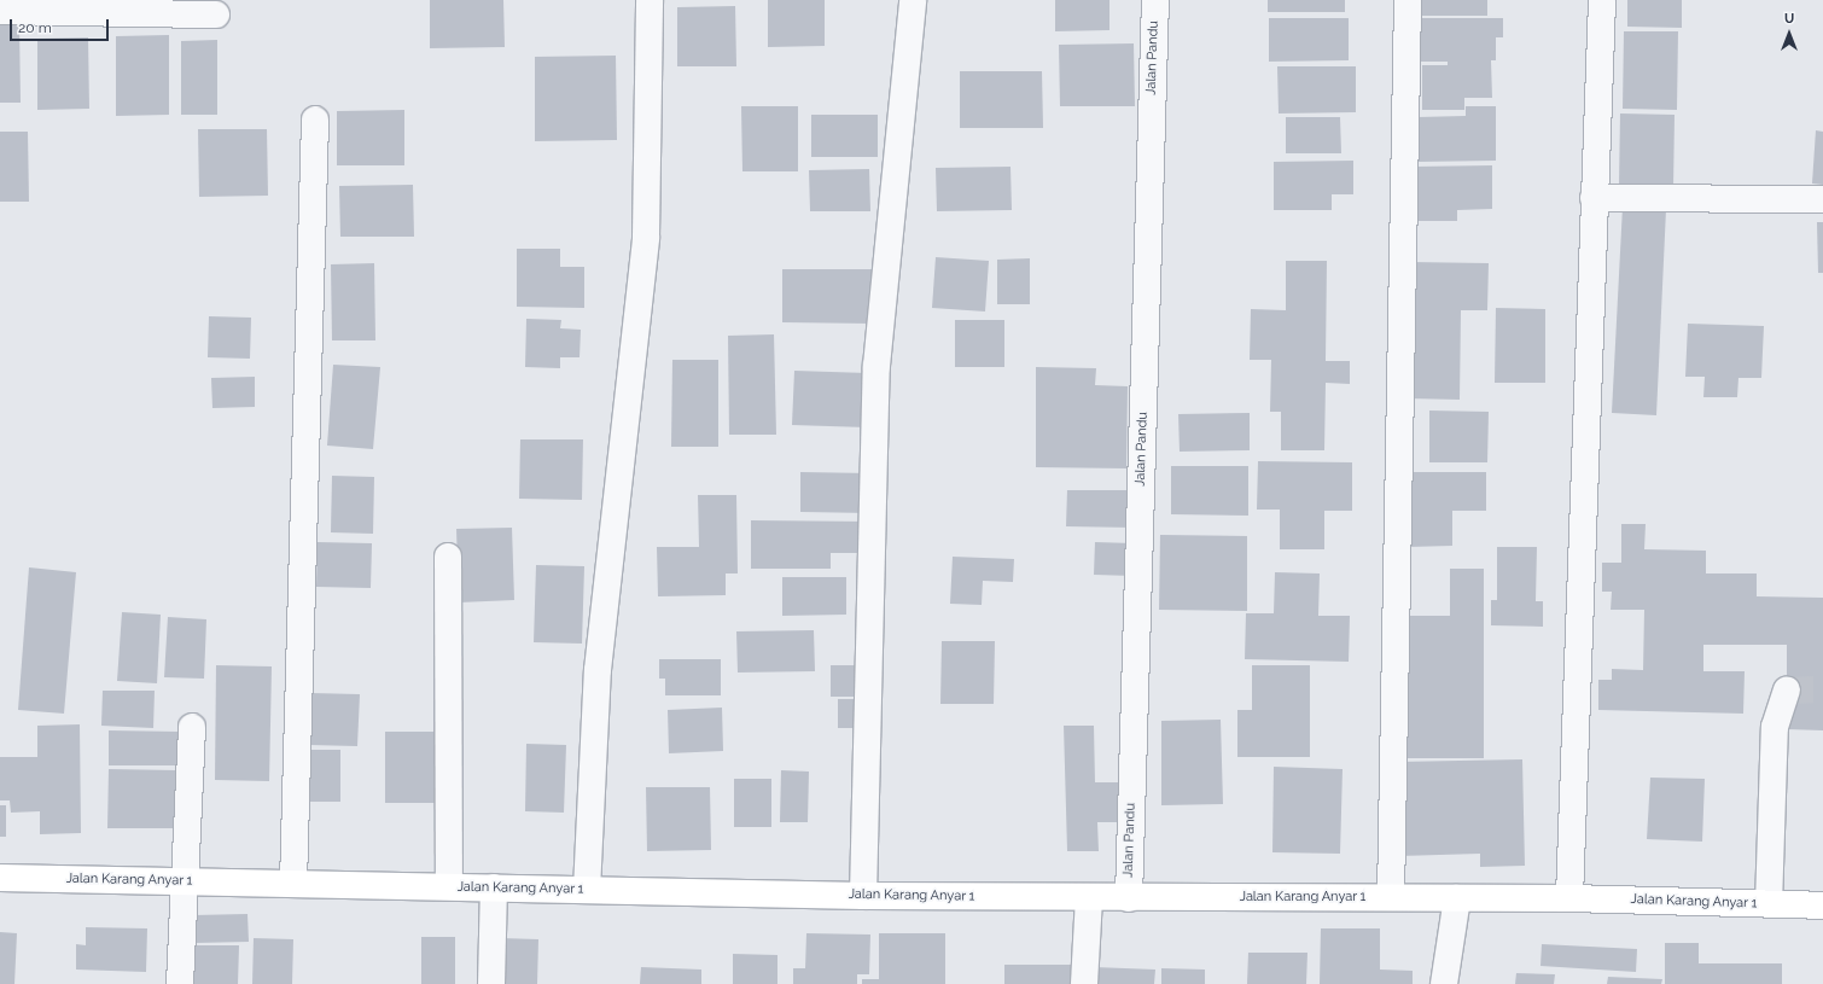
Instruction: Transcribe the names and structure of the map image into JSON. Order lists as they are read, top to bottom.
{
  "streets": {
    "main road": ["Jalan Karang Anyar 1"],
    "street": ["Jalan Pandu"]
  },
  "crossings": [
    ["Jalan Pandu", "Jalan Karang Anyar 1"]
  ],
  "scale_bar": "20 m",
  "north": "top"
}
